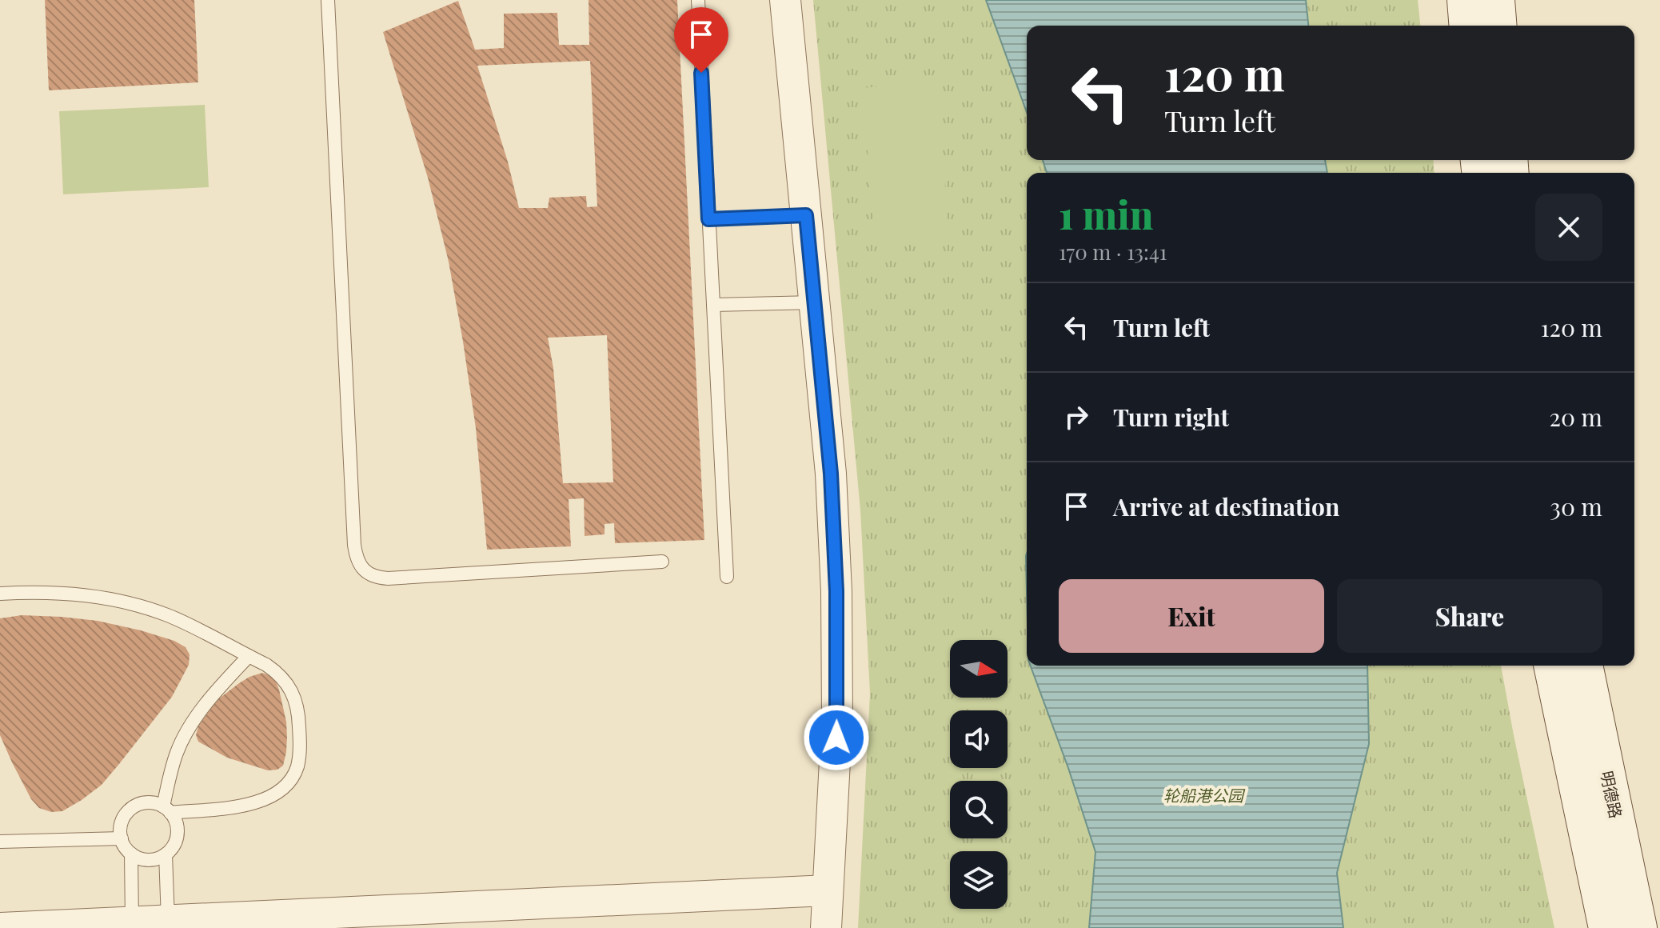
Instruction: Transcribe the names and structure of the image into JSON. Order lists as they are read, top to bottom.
{
  "streets": {
    "main road": ["明德路"]
  },
  "parks": ["轮船港公园"],
  "north": "right",
  "page": {
    "turn": ["120 m", "Turn left"],
    "heading": ["1 min", "170 m · 13:41"],
    "list": [
      {
        "name": "Turn left",
        "value": "120 m"
      },
      {
        "name": "Turn right",
        "value": "20 m"
      },
      {
        "name": "Arrive at destination",
        "value": "30 m"
      }
    ],
    "buttons": ["Exit", "Share"]
  }
}
